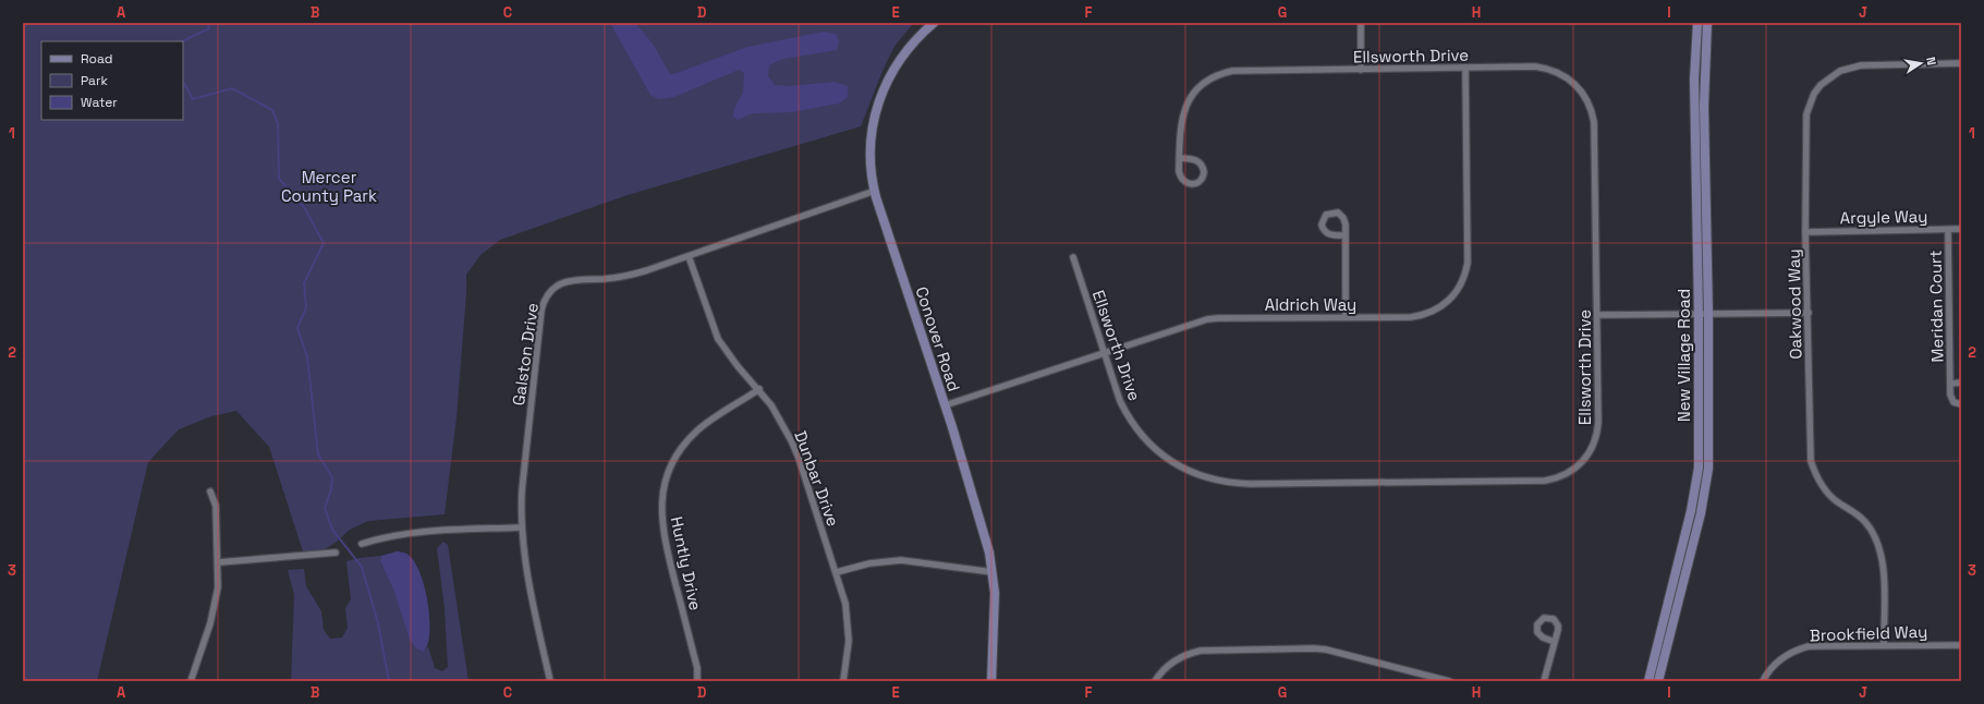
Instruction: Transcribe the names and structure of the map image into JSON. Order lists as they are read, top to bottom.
{
  "streets": {
    "main road": ["Conover Road", "New Village Road"],
    "street": [
      "Ellsworth Drive",
      "Argyle Way",
      "Aldrich Way",
      "Oakwood Way",
      "Meridan Court",
      "Galston Drive",
      "Dunbar Drive",
      "Huntly Drive",
      "Brookfield Way"
    ]
  },
  "crossings": [
    ["Ellsworth Drive", "Aldrich Way"],
    ["Argyle Way", "Oakwood Way"],
    ["Argyle Way", "Meridan Court"],
    ["Aldrich Way", "Conover Road"],
    ["Oakwood Way", "Brookfield Way"],
    ["Conover Road", "Galston Drive"],
    ["Galston Drive", "Dunbar Drive"],
    ["Dunbar Drive", "Huntly Drive"]
  ],
  "parks": ["Mercer County Park"],
  "legend": ["Road", "Park", "Water"],
  "north": "right",
  "grid": {
    "columns": [
      "A",
      "B",
      "C",
      "D",
      "E",
      "F",
      "G",
      "H",
      "I",
      "J"
    ],
    "rows": ["1", "2", "3"]
  }
}
